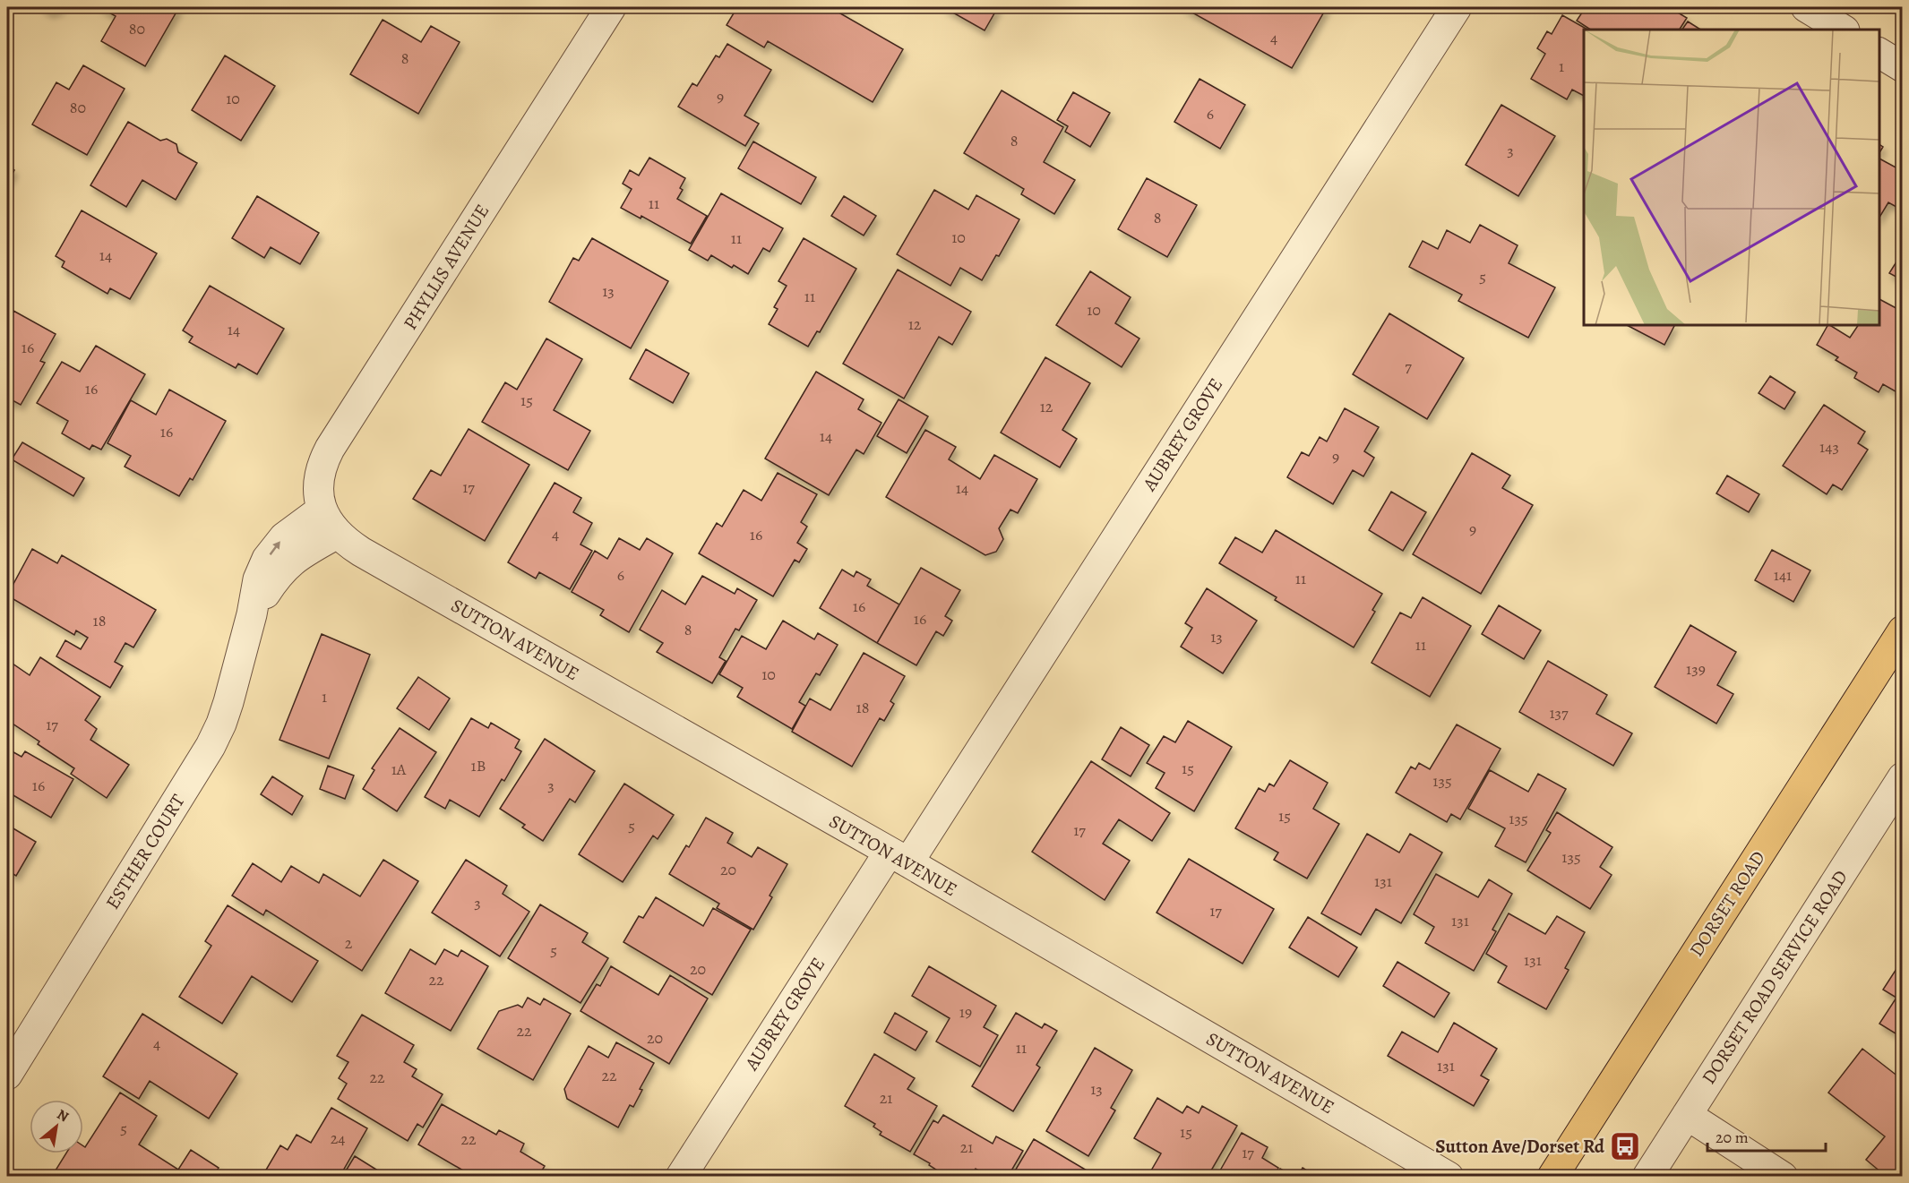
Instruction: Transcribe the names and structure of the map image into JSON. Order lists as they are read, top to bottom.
{
  "streets": {
    "main road": ["DORSET ROAD"],
    "street": [
      "PHYLLIS AVENUE",
      "AUBREY GROVE",
      "SUTTON AVENUE",
      "ESTHER COURT",
      "DORSET ROAD SERVICE ROAD"
    ]
  },
  "crossings": [
    ["PHYLLIS AVENUE", "SUTTON AVENUE"],
    ["PHYLLIS AVENUE", "ESTHER COURT"],
    ["AUBREY GROVE", "SUTTON AVENUE"],
    ["SUTTON AVENUE", "ESTHER COURT"]
  ],
  "places": {
    "bus stop": ["Sutton Ave/Dorset Rd"]
  },
  "house_numbers": [
    "80",
    "4",
    "8",
    "1",
    "9",
    "10",
    "80",
    "6",
    "8",
    "3",
    "11",
    "8",
    "10",
    "11",
    "14",
    "5",
    "13",
    "11",
    "10",
    "12",
    "14",
    "16",
    "7",
    "16",
    "15",
    "12",
    "16",
    "14",
    "143",
    "9",
    "17",
    "14",
    "9",
    "4",
    "16",
    "6",
    "141",
    "11",
    "16",
    "16",
    "18",
    "8",
    "13",
    "11",
    "139",
    "10",
    "1",
    "18",
    "137",
    "17",
    "1B",
    "15",
    "1A",
    "135",
    "16",
    "3",
    "15",
    "135",
    "5",
    "17",
    "135",
    "20",
    "131",
    "3",
    "17",
    "131",
    "2",
    "5",
    "131",
    "20",
    "22",
    "19",
    "22",
    "20",
    "4",
    "11",
    "131",
    "22",
    "22",
    "13",
    "21",
    "5",
    "15",
    "24",
    "22",
    "21",
    "17"
  ],
  "scale_bar": "20 m",
  "north": "top right"
}
